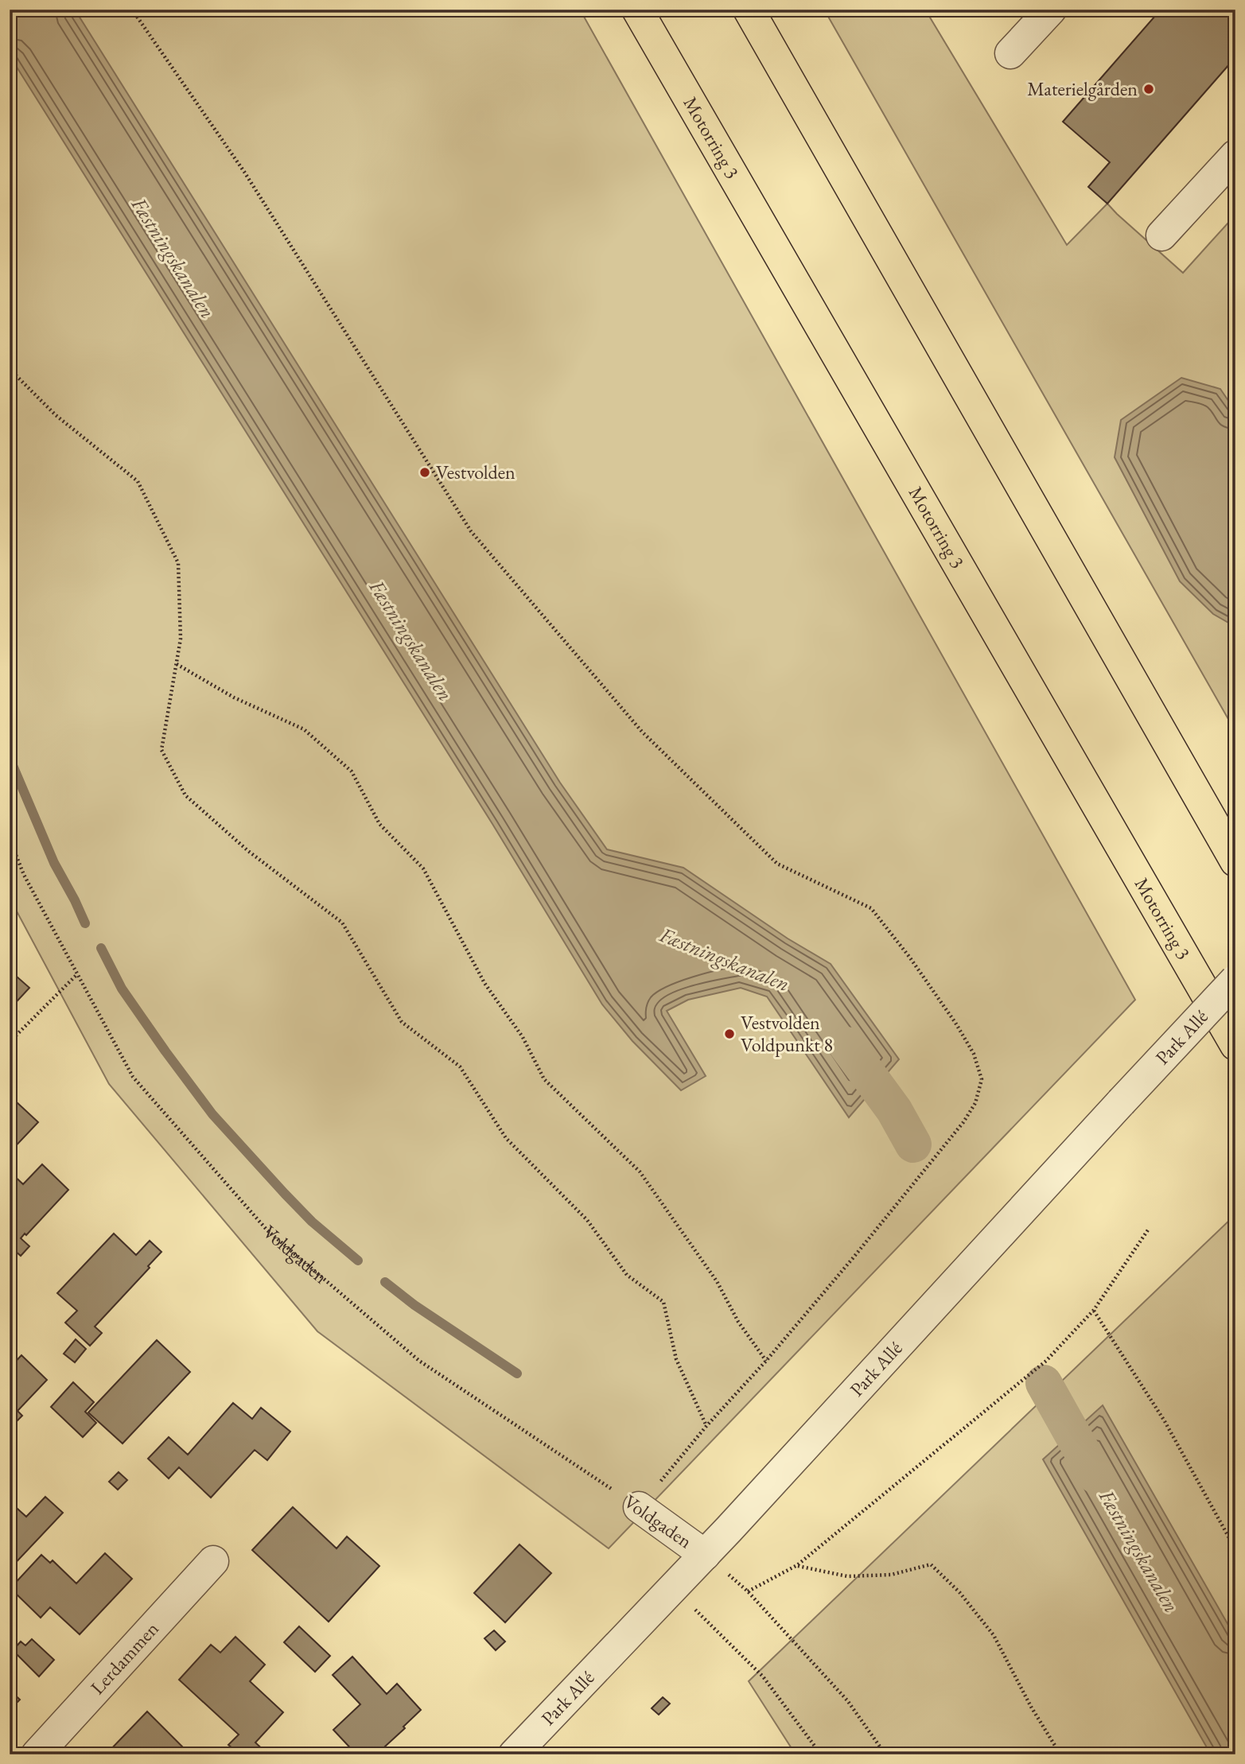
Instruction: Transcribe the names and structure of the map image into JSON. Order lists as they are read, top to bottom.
{
  "streets": {
    "highway": ["Motorring 3"],
    "street": ["Park Allé", "Voldgaden", "Lerdammen"]
  },
  "crossings": [
    ["Park Allé", "Voldgaden"]
  ],
  "water": ["Fæstningskanalen"],
  "places": ["Materielgården", "Vestvolden", "Vestvolden Voldpunkt 8"]
}
